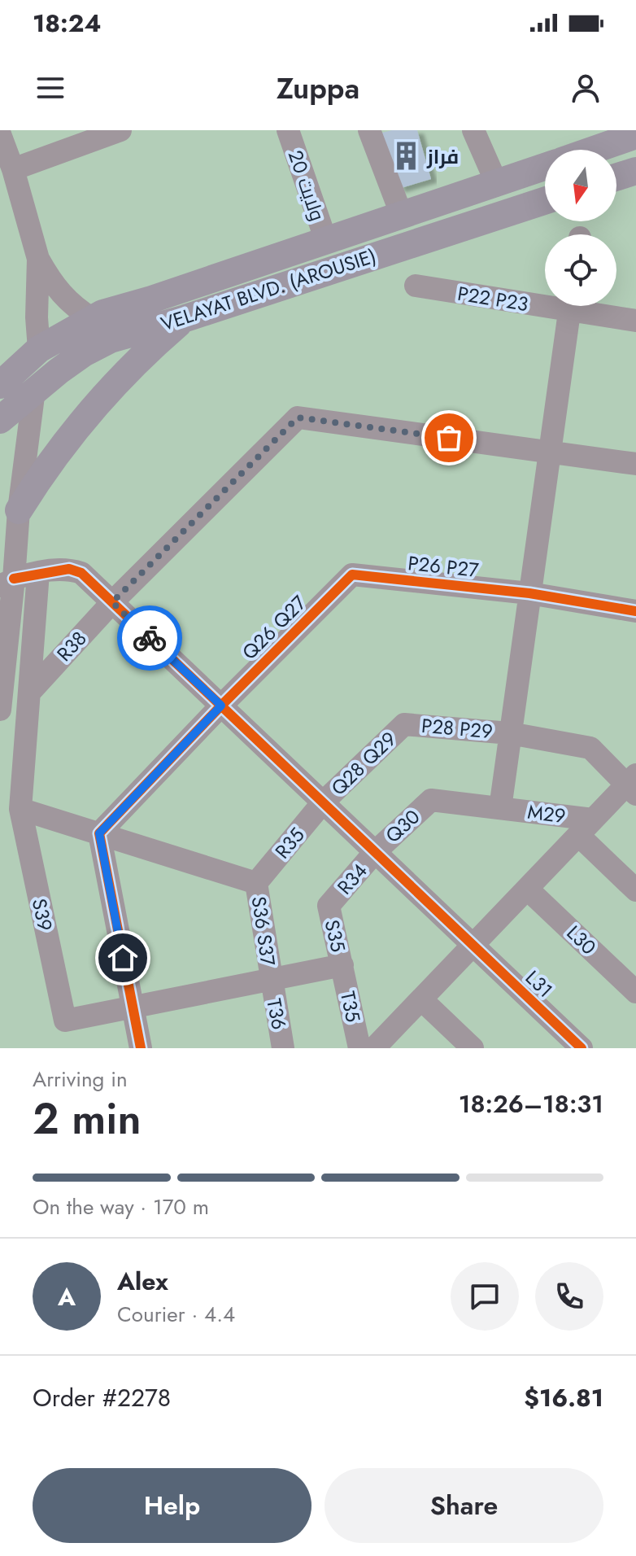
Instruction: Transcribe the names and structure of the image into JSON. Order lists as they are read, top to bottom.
{
  "streets": {
    "main road": ["VELAYAT BLVD. (AROUSIE)"],
    "street": [
      "ولایت 20",
      "P22 P23",
      "P26 P27",
      "Q26 Q27",
      "R38",
      "P28 P29",
      "Q28 Q29",
      "M29",
      "Q30",
      "R35",
      "R34",
      "S39",
      "S36 S37",
      "S35",
      "L30",
      "L31",
      "T35",
      "T36"
    ]
  },
  "crossings": [
    ["ولایت 20", "VELAYAT BLVD. (AROUSIE)"],
    ["P26 P27", "Q26 Q27"],
    ["Q26 Q27", "L31"],
    ["R38", "S39"],
    ["R38", "L31"],
    ["P28 P29", "Q28 Q29"],
    ["Q28 Q29", "R35"],
    ["Q28 Q29", "L31"],
    ["M29", "Q30"],
    ["Q30", "R34"],
    ["Q30", "L31"],
    ["R35", "S36 S37"],
    ["R35", "L31"],
    ["R34", "S35"],
    ["R34", "L31"],
    ["S39", "L31"],
    ["S36 S37", "T36"],
    ["S35", "T35"]
  ],
  "places": {
    "building": ["فراز"]
  },
  "north": "bottom",
  "page": {
    "status": "18:24",
    "header": "Zuppa",
    "heading": ["2 min", "Arriving in", "18:26–18:31"],
    "panel": [
      "Alex",
      "Courier · 4.4",
      "Order #2278",
      "$16.81"
    ],
    "bar": "On the way · 170 m",
    "round": "A",
    "buttons": ["Help", "Share"]
  }
}
